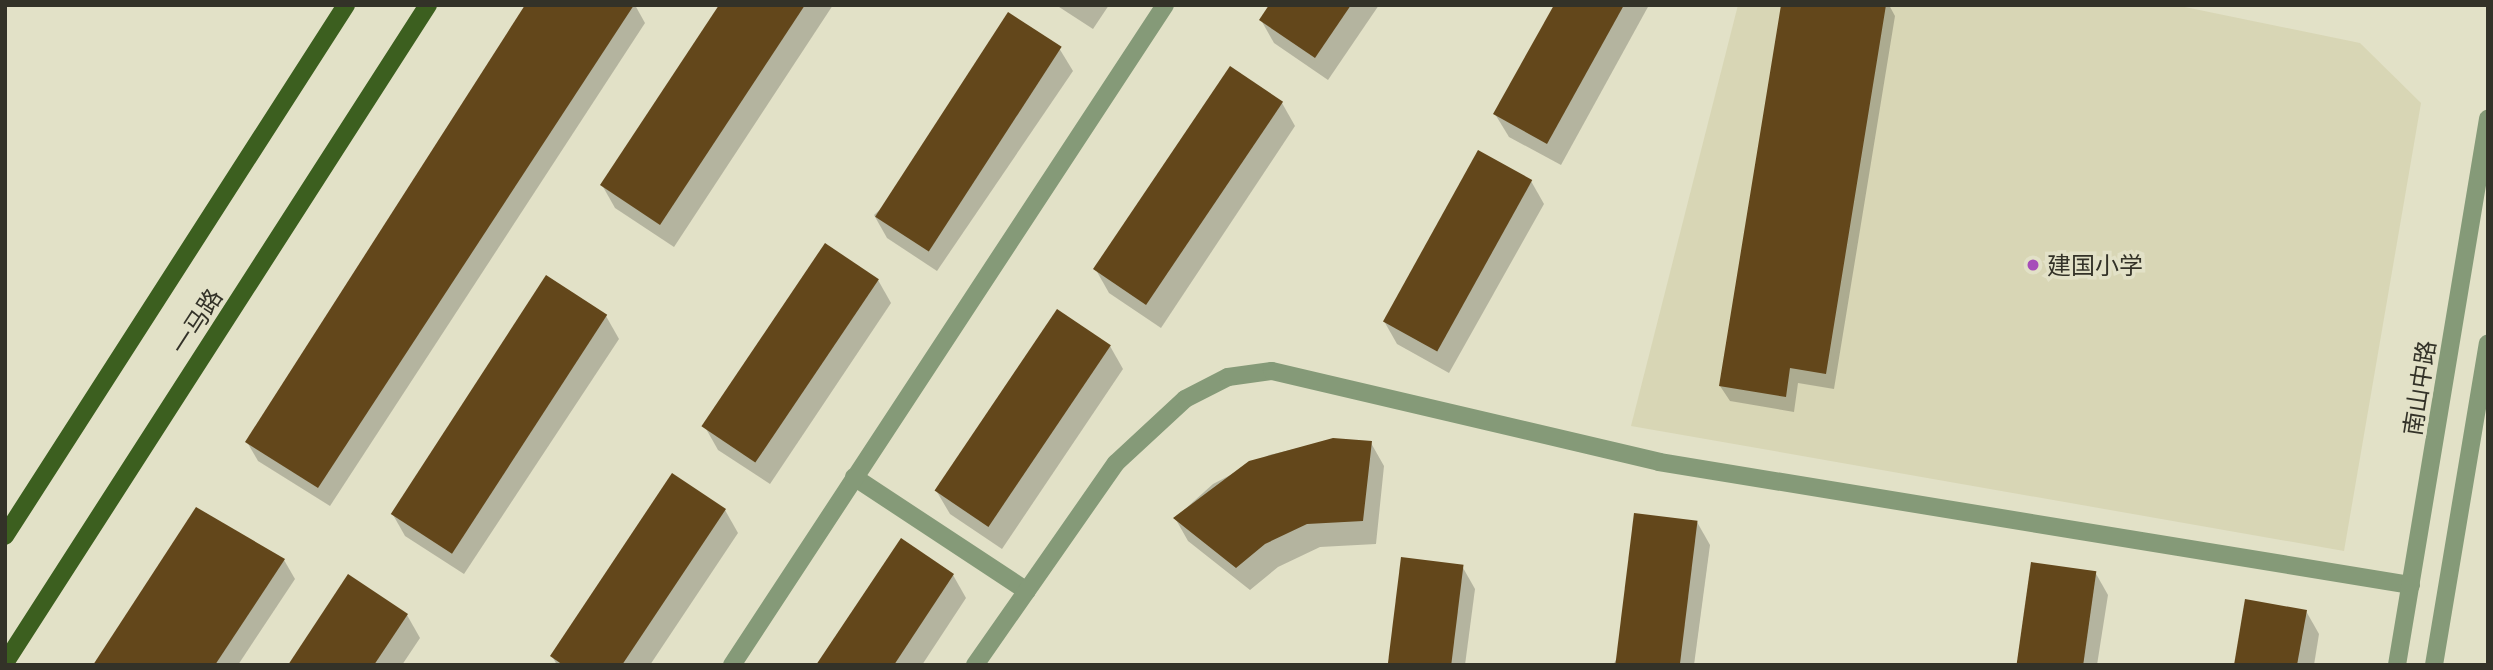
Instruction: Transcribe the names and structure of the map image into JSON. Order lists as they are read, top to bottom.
{
  "streets": {
    "main road": ["一马路"],
    "street": ["南山中路"]
  },
  "places": ["建国小学"]
}
